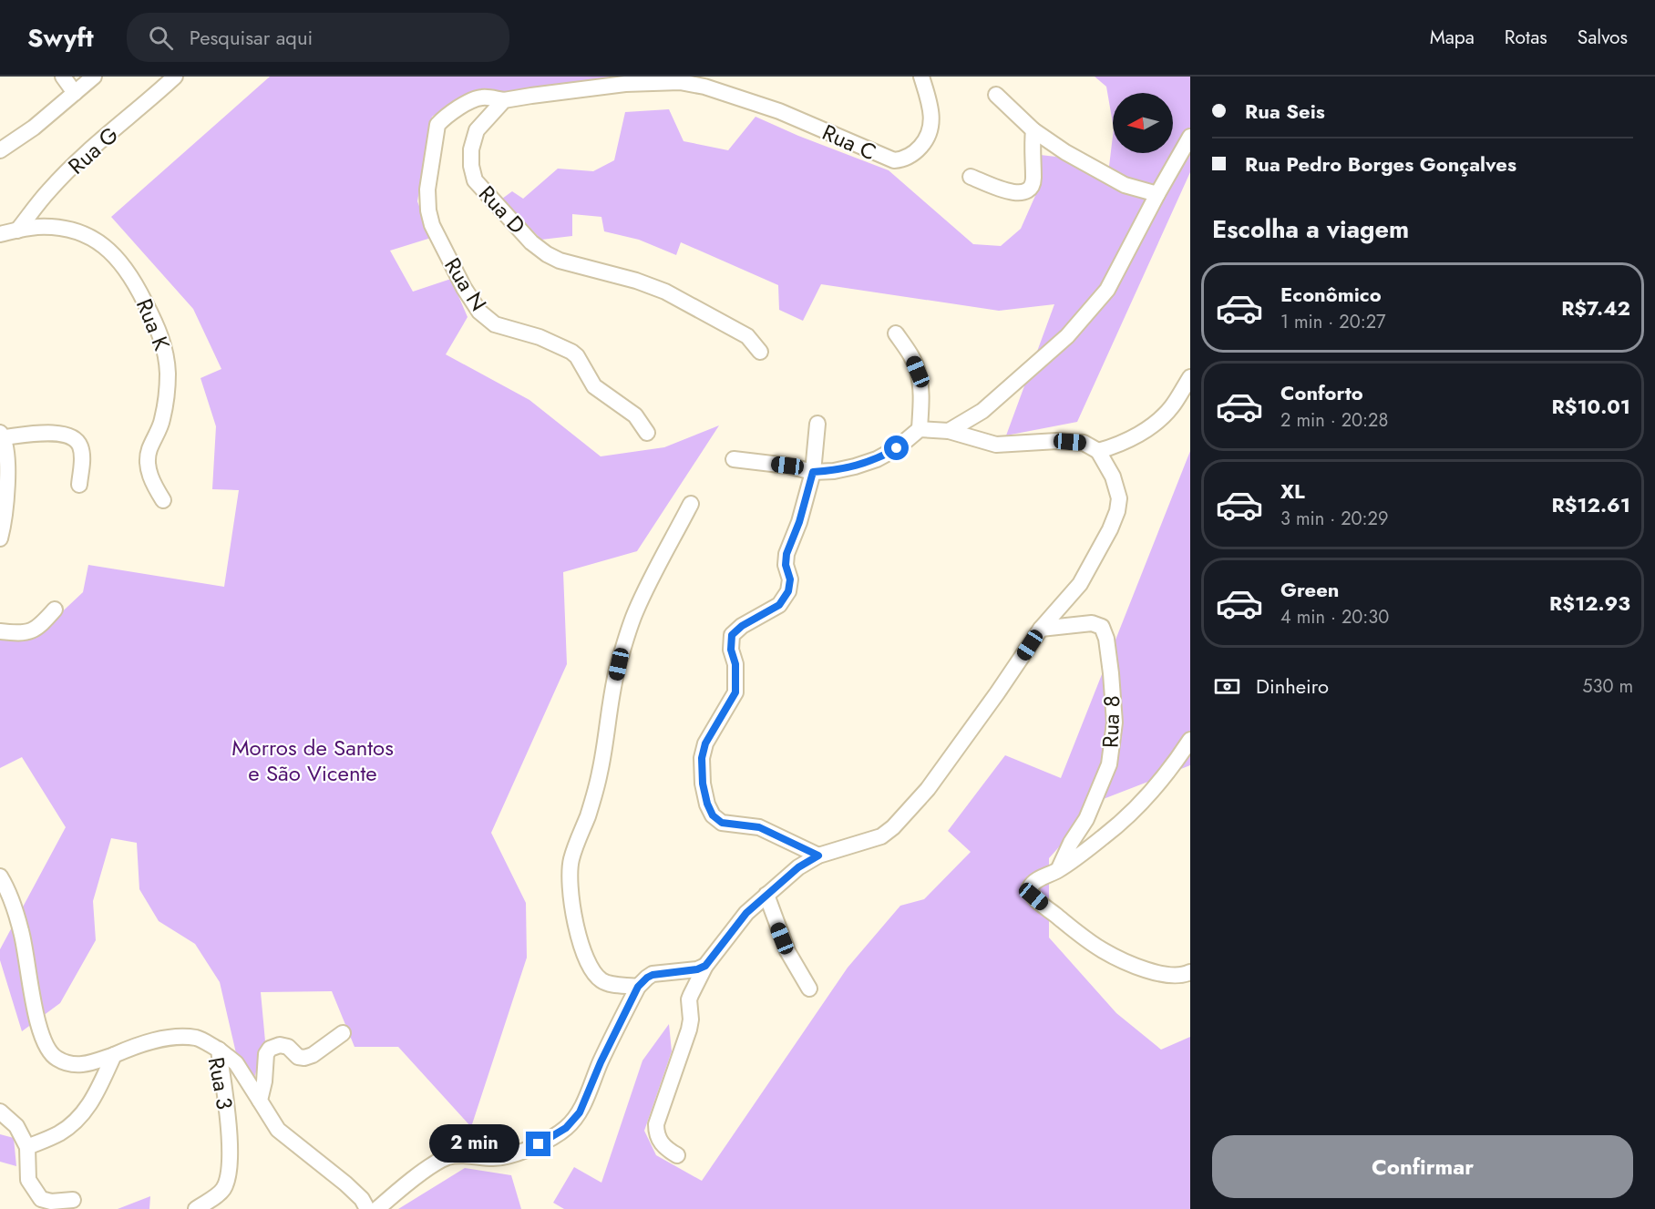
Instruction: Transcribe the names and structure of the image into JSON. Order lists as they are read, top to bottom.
{
  "streets": {
    "street": [
      "Rua C",
      "Rua G",
      "Rua D",
      "Rua N",
      "Rua K",
      "Rua 8",
      "Rua 3"
    ]
  },
  "crossings": [
    ["Rua G", "Rua K"],
    ["Rua D", "Rua N"]
  ],
  "parks": ["Morros de Santos e São Vicente"],
  "north": "left",
  "page": {
    "header": "Swyft",
    "search": "Pesquisar aqui",
    "nav": ["Mapa", "Rotas", "Salvos"],
    "banner": ["Rua Seis", "Rua Pedro Borges Gonçalves"],
    "heading": "Escolha a viagem",
    "list": [
      {
        "name": "Econômico",
        "note": "1 min · 20:27",
        "value": "R$7.42"
      },
      {
        "name": "Conforto",
        "note": "2 min · 20:28",
        "value": "R$10.01"
      },
      {
        "name": "XL",
        "note": "3 min · 20:29",
        "value": "R$12.61"
      },
      {
        "name": "Green",
        "note": "4 min · 20:30",
        "value": "R$12.93"
      }
    ],
    "pay": ["Dinheiro", "530 m"],
    "bubble": "2 min",
    "buttons": "Confirmar"
  }
}
